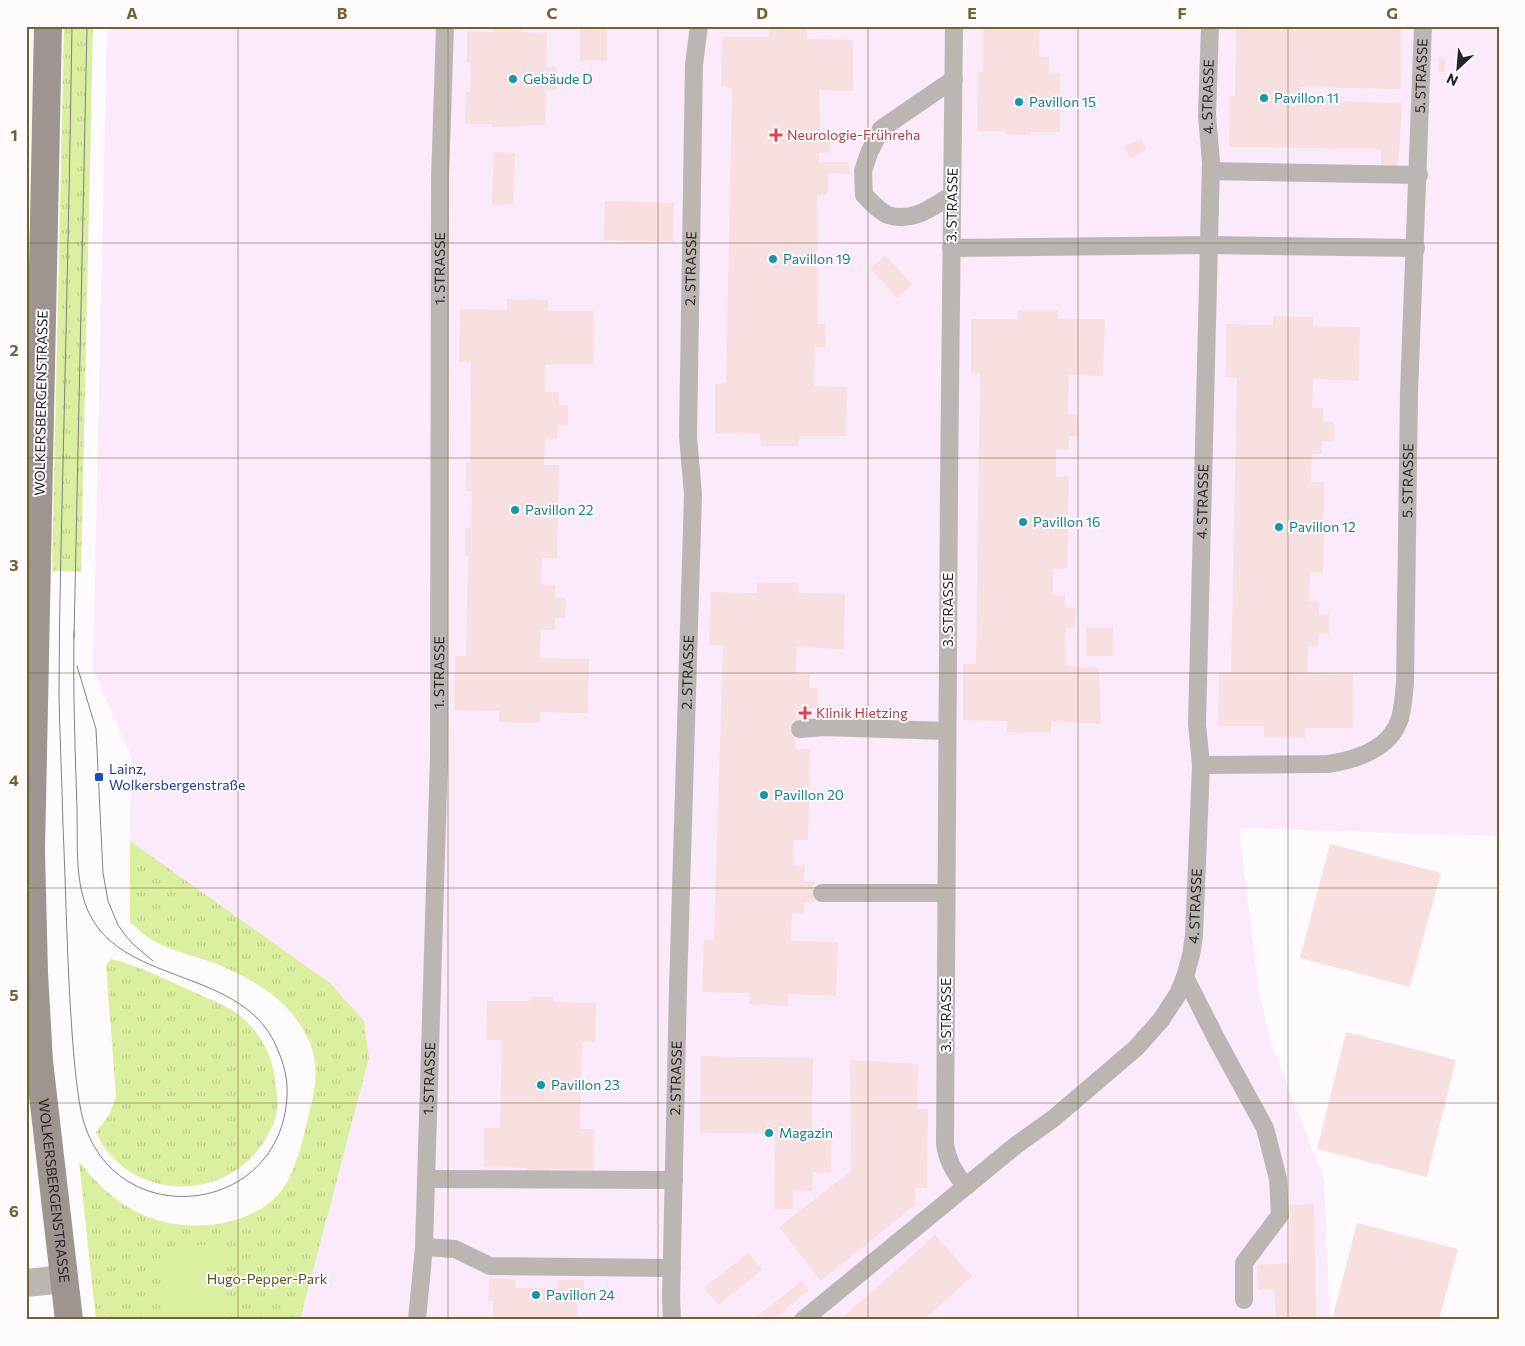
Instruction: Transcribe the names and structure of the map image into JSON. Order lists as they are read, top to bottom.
{
  "streets": {
    "street": ["WOLKERSBERGENSTRASSE"],
    "lane": [
      "5. STRASSE",
      "4. STRASSE",
      "3. STRASSE",
      "1. STRASSE",
      "2. STRASSE"
    ]
  },
  "crossings": [
    ["5. STRASSE", "4. STRASSE"],
    ["4. STRASSE", "3. STRASSE"]
  ],
  "parks": ["Hugo-Pepper-Park"],
  "places": {
    "other": [
      "Gebäude D",
      "Pavillon 11",
      "Pavillon 15",
      "Pavillon 19",
      "Pavillon 22",
      "Pavillon 16",
      "Pavillon 12",
      "Pavillon 20",
      "Pavillon 23",
      "Magazin",
      "Pavillon 24"
    ],
    "health": ["Neurologie-Frühreha", "Klinik Hietzing"],
    "transit": ["Lainz, Wolkersbergenstraße"]
  },
  "north": "bottom left",
  "grid": {
    "columns": [
      "A",
      "B",
      "C",
      "D",
      "E",
      "F",
      "G"
    ],
    "rows": [
      "1",
      "2",
      "3",
      "4",
      "5",
      "6"
    ]
  }
}
